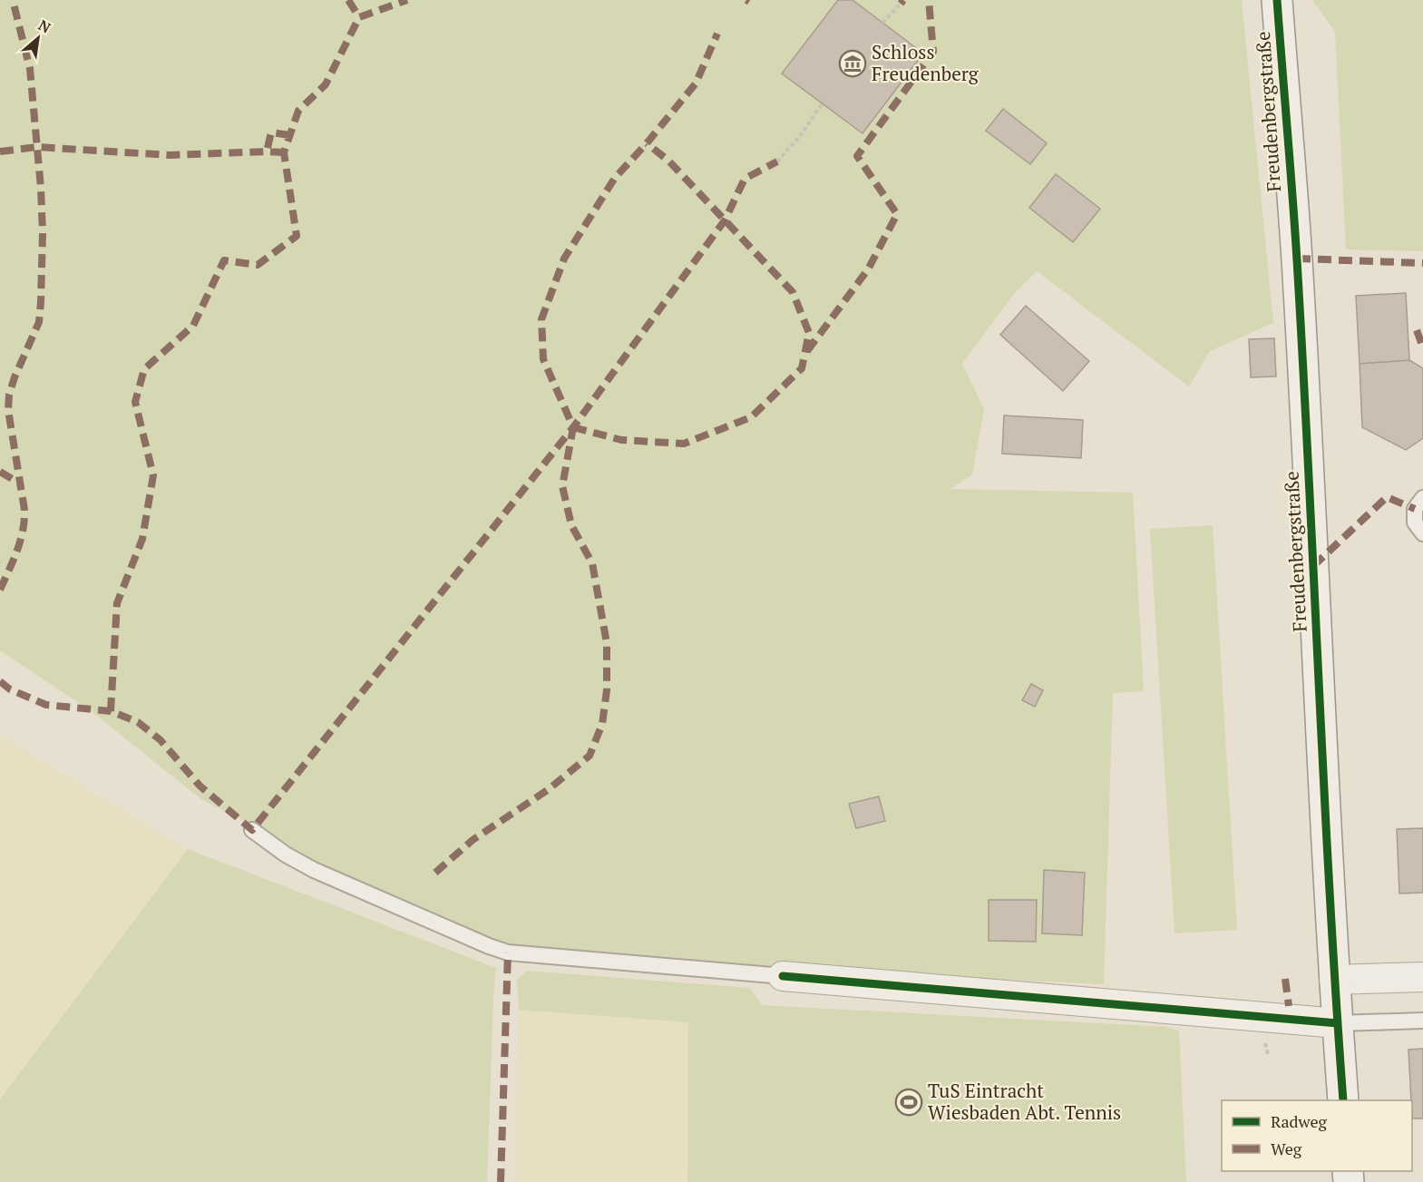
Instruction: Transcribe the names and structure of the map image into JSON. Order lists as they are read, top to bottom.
{
  "streets": {
    "street": ["Freudenbergstraße"]
  },
  "places": {
    "museum": ["Schloss Freudenberg"],
    "sports": ["TuS Eintracht Wiesbaden Abt. Tennis"]
  },
  "legend": ["Radweg", "Weg"],
  "north": "top right"
}
